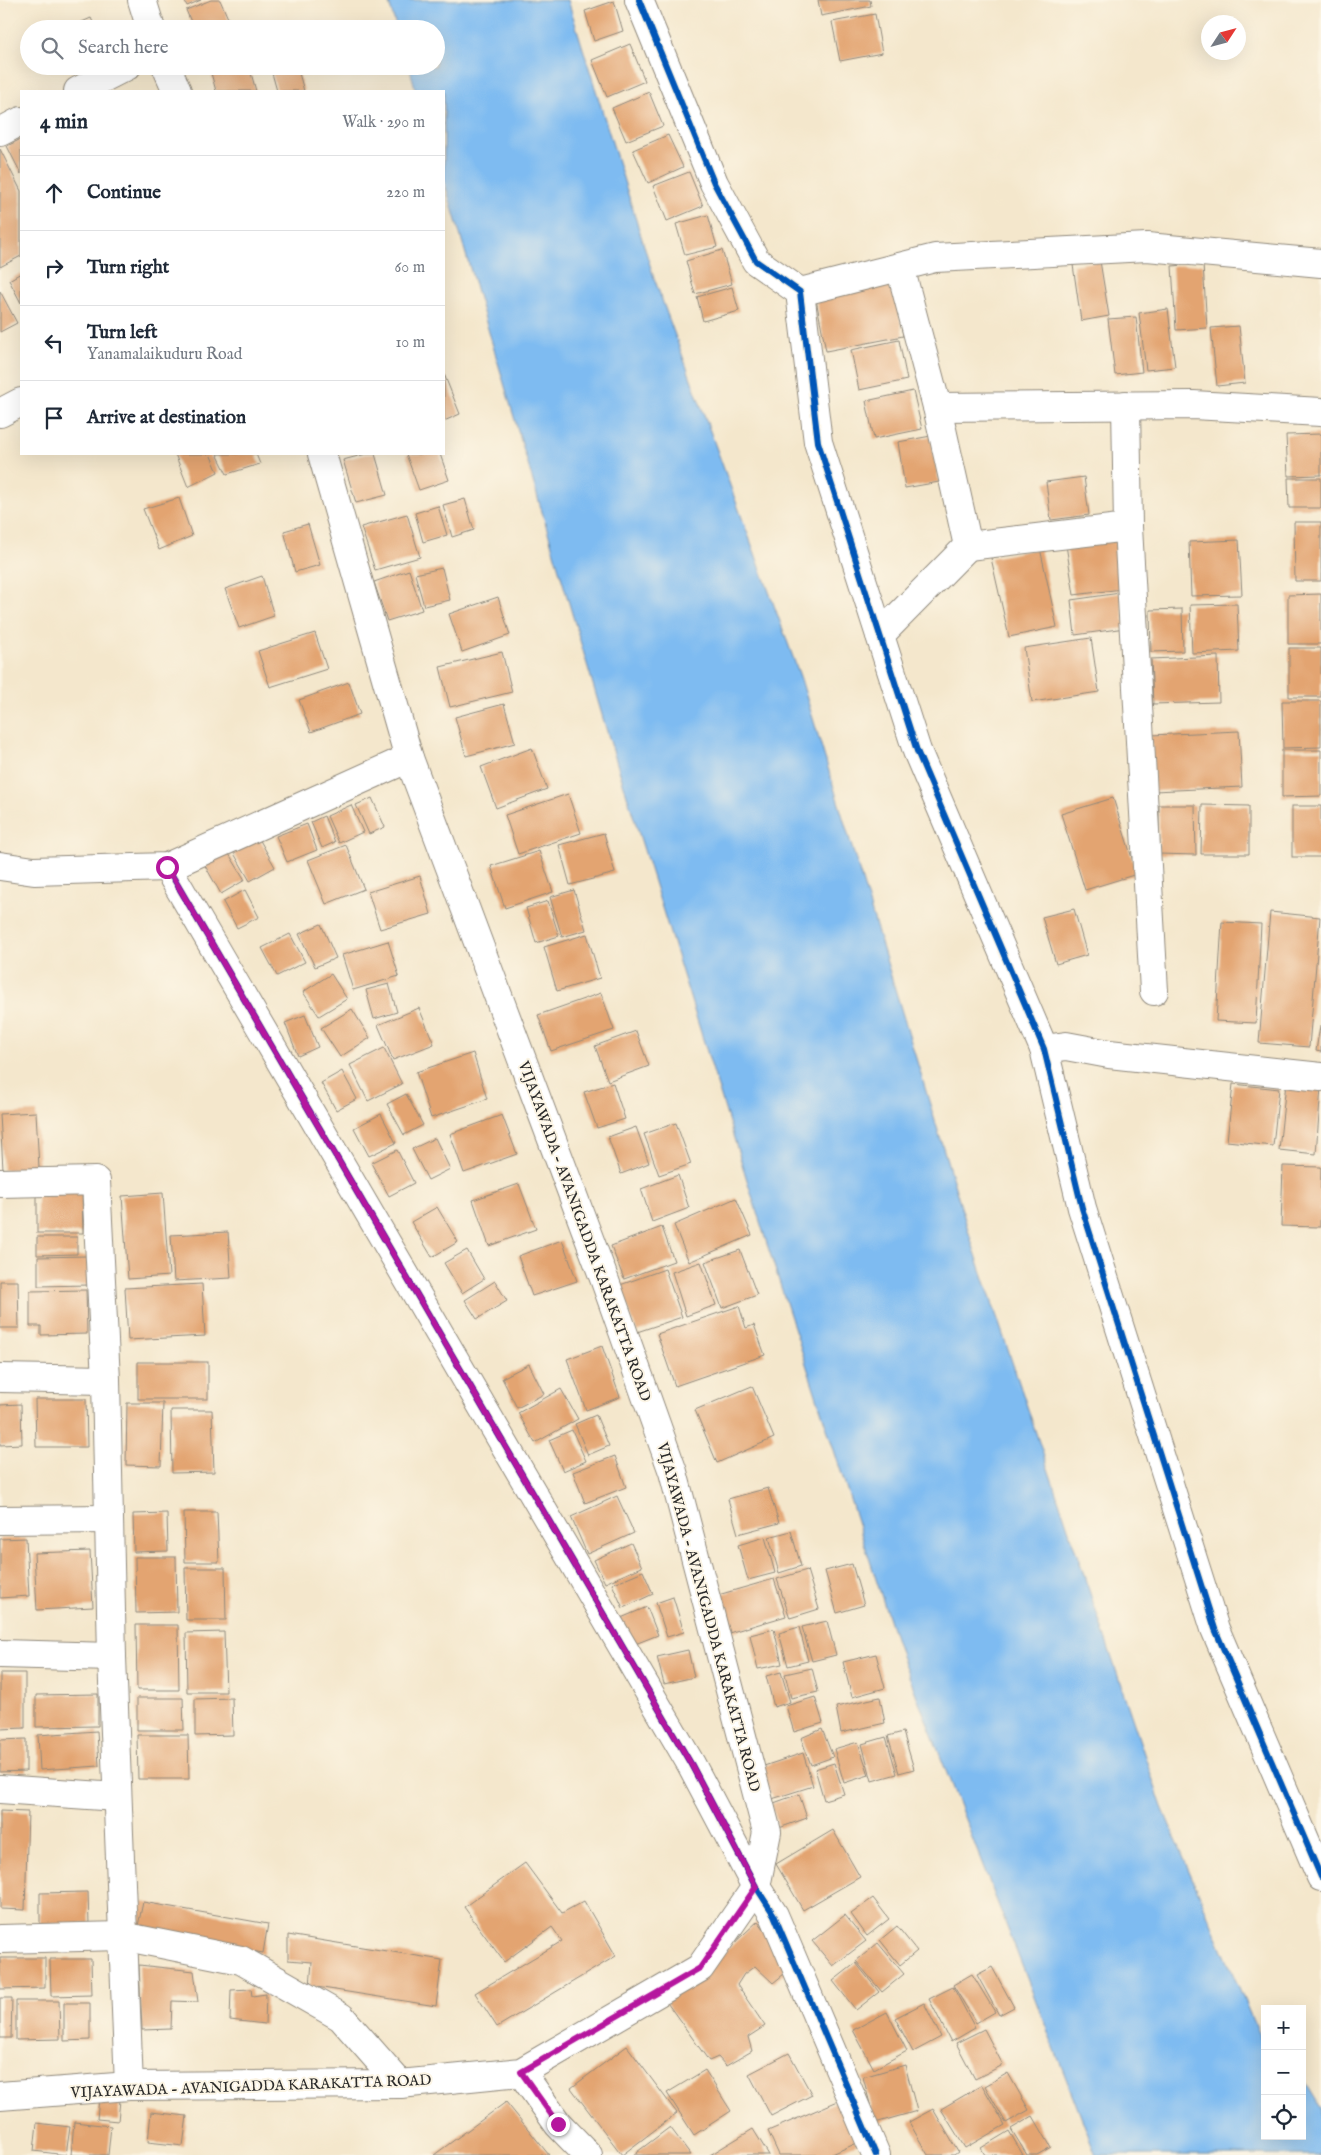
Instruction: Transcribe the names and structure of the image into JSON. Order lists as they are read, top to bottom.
{
  "streets": {
    "street": ["VIJAYAWADA - AVANIGADDA KARAKATTA ROAD"]
  },
  "north": "top right",
  "page": {
    "search": "Search here",
    "heading": ["4 min", "Walk · 290 m"],
    "list": [
      ["Continue", "220 m"],
      ["Turn right", "60 m"],
      ["Turn left", "Yanamalaikuduru Road", "10 m"],
      "Arrive at destination"
    ],
    "map_buttons": ["+", "−"]
  }
}
